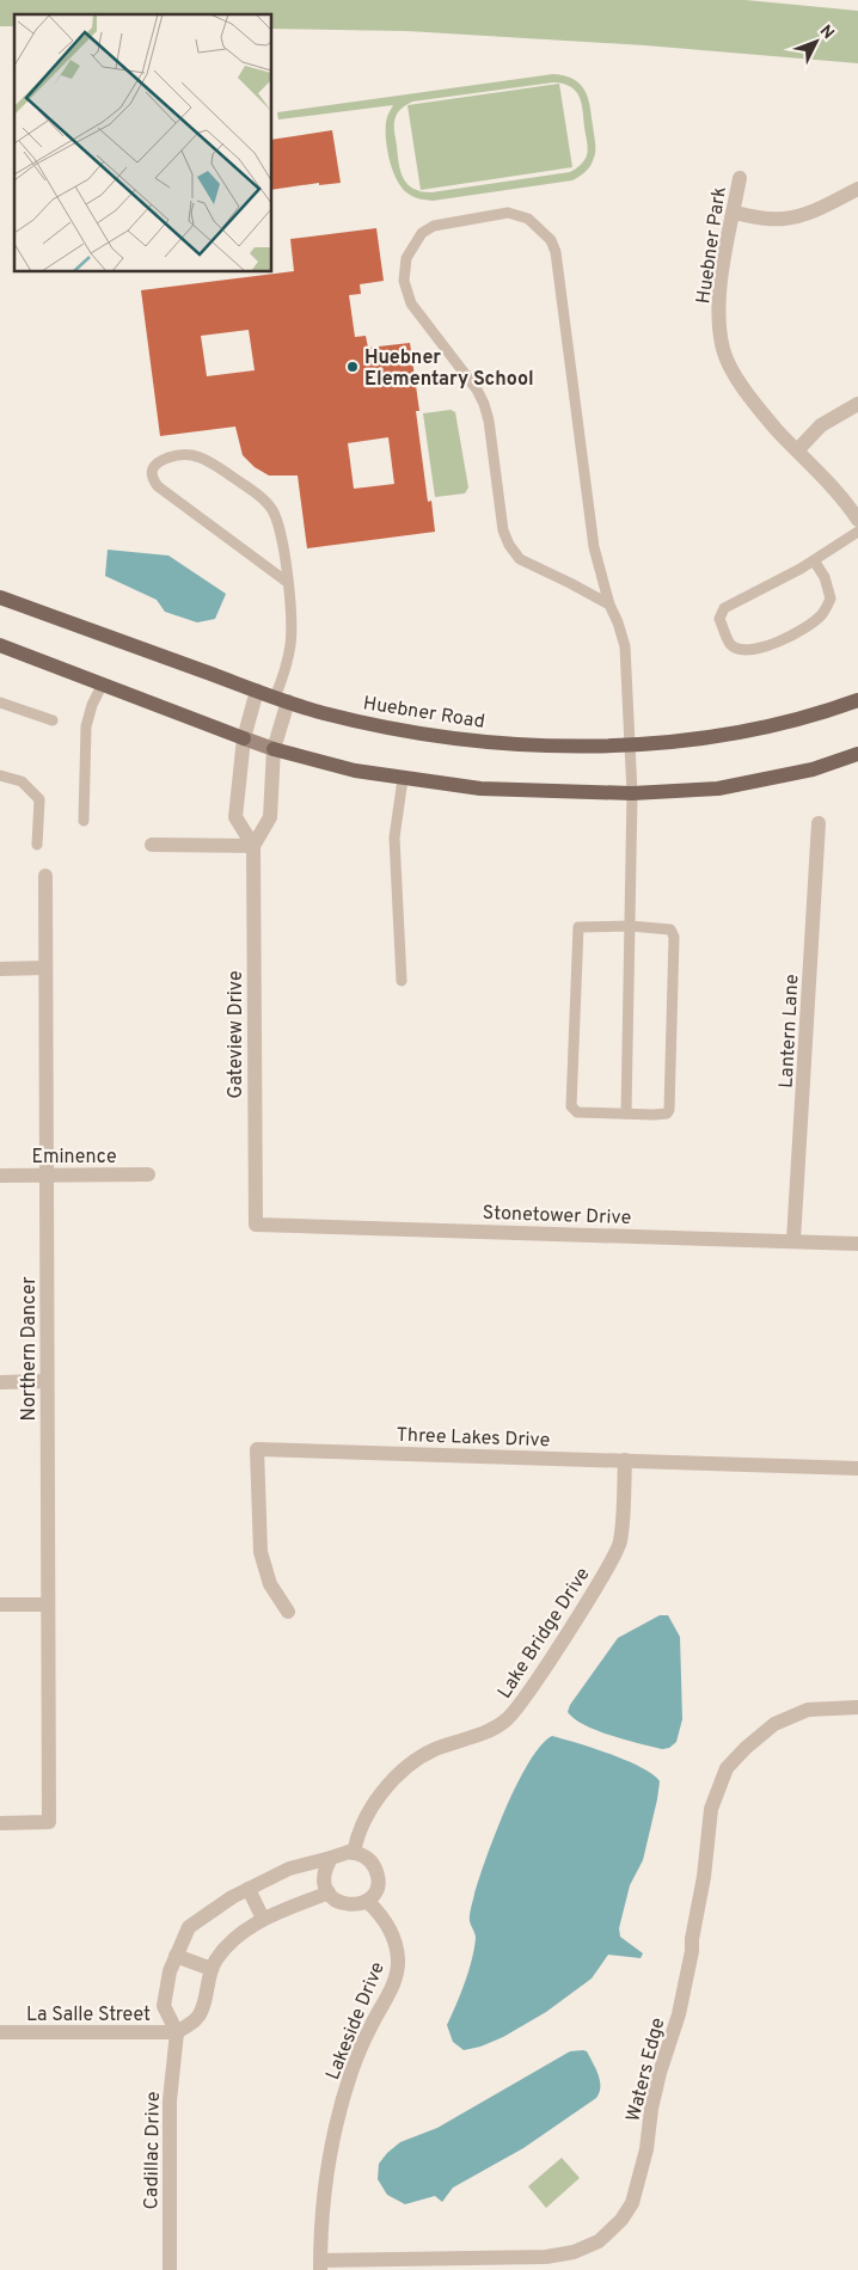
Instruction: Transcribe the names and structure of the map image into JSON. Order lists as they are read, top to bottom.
{
  "streets": {
    "main road": ["Huebner Road"],
    "street": [
      "Huebner Park",
      "Lantern Lane",
      "Gateview Drive",
      "Eminence",
      "Stonetower Drive",
      "Northern Dancer",
      "Three Lakes Drive",
      "Lake Bridge Drive",
      "La Salle Street",
      "Lakeside Drive",
      "Waters Edge",
      "Cadillac Drive"
    ]
  },
  "crossings": [
    ["Lantern Lane", "Stonetower Drive"],
    ["Gateview Drive", "Stonetower Drive"],
    ["Eminence", "Northern Dancer"],
    ["Three Lakes Drive", "Lake Bridge Drive"],
    ["Lake Bridge Drive", "Lakeside Drive"],
    ["La Salle Street", "Cadillac Drive"],
    ["Lakeside Drive", "Waters Edge"]
  ],
  "places": ["Huebner Elementary School"],
  "north": "top right"
}
